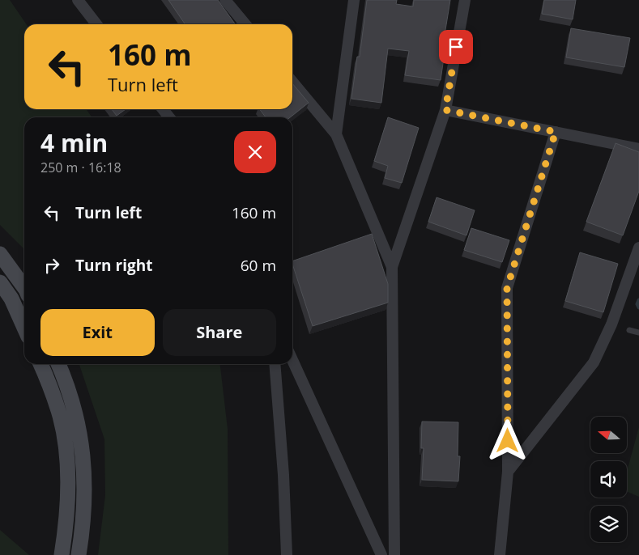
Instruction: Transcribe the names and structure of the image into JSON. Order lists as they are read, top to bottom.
{
  "north": "left",
  "page": {
    "turn": ["160 m", "Turn left"],
    "heading": ["4 min", "250 m · 16:18"],
    "list": [
      {
        "name": "Turn left",
        "value": "160 m"
      },
      {
        "name": "Turn right",
        "value": "60 m"
      }
    ],
    "buttons": ["Exit", "Share"]
  }
}
